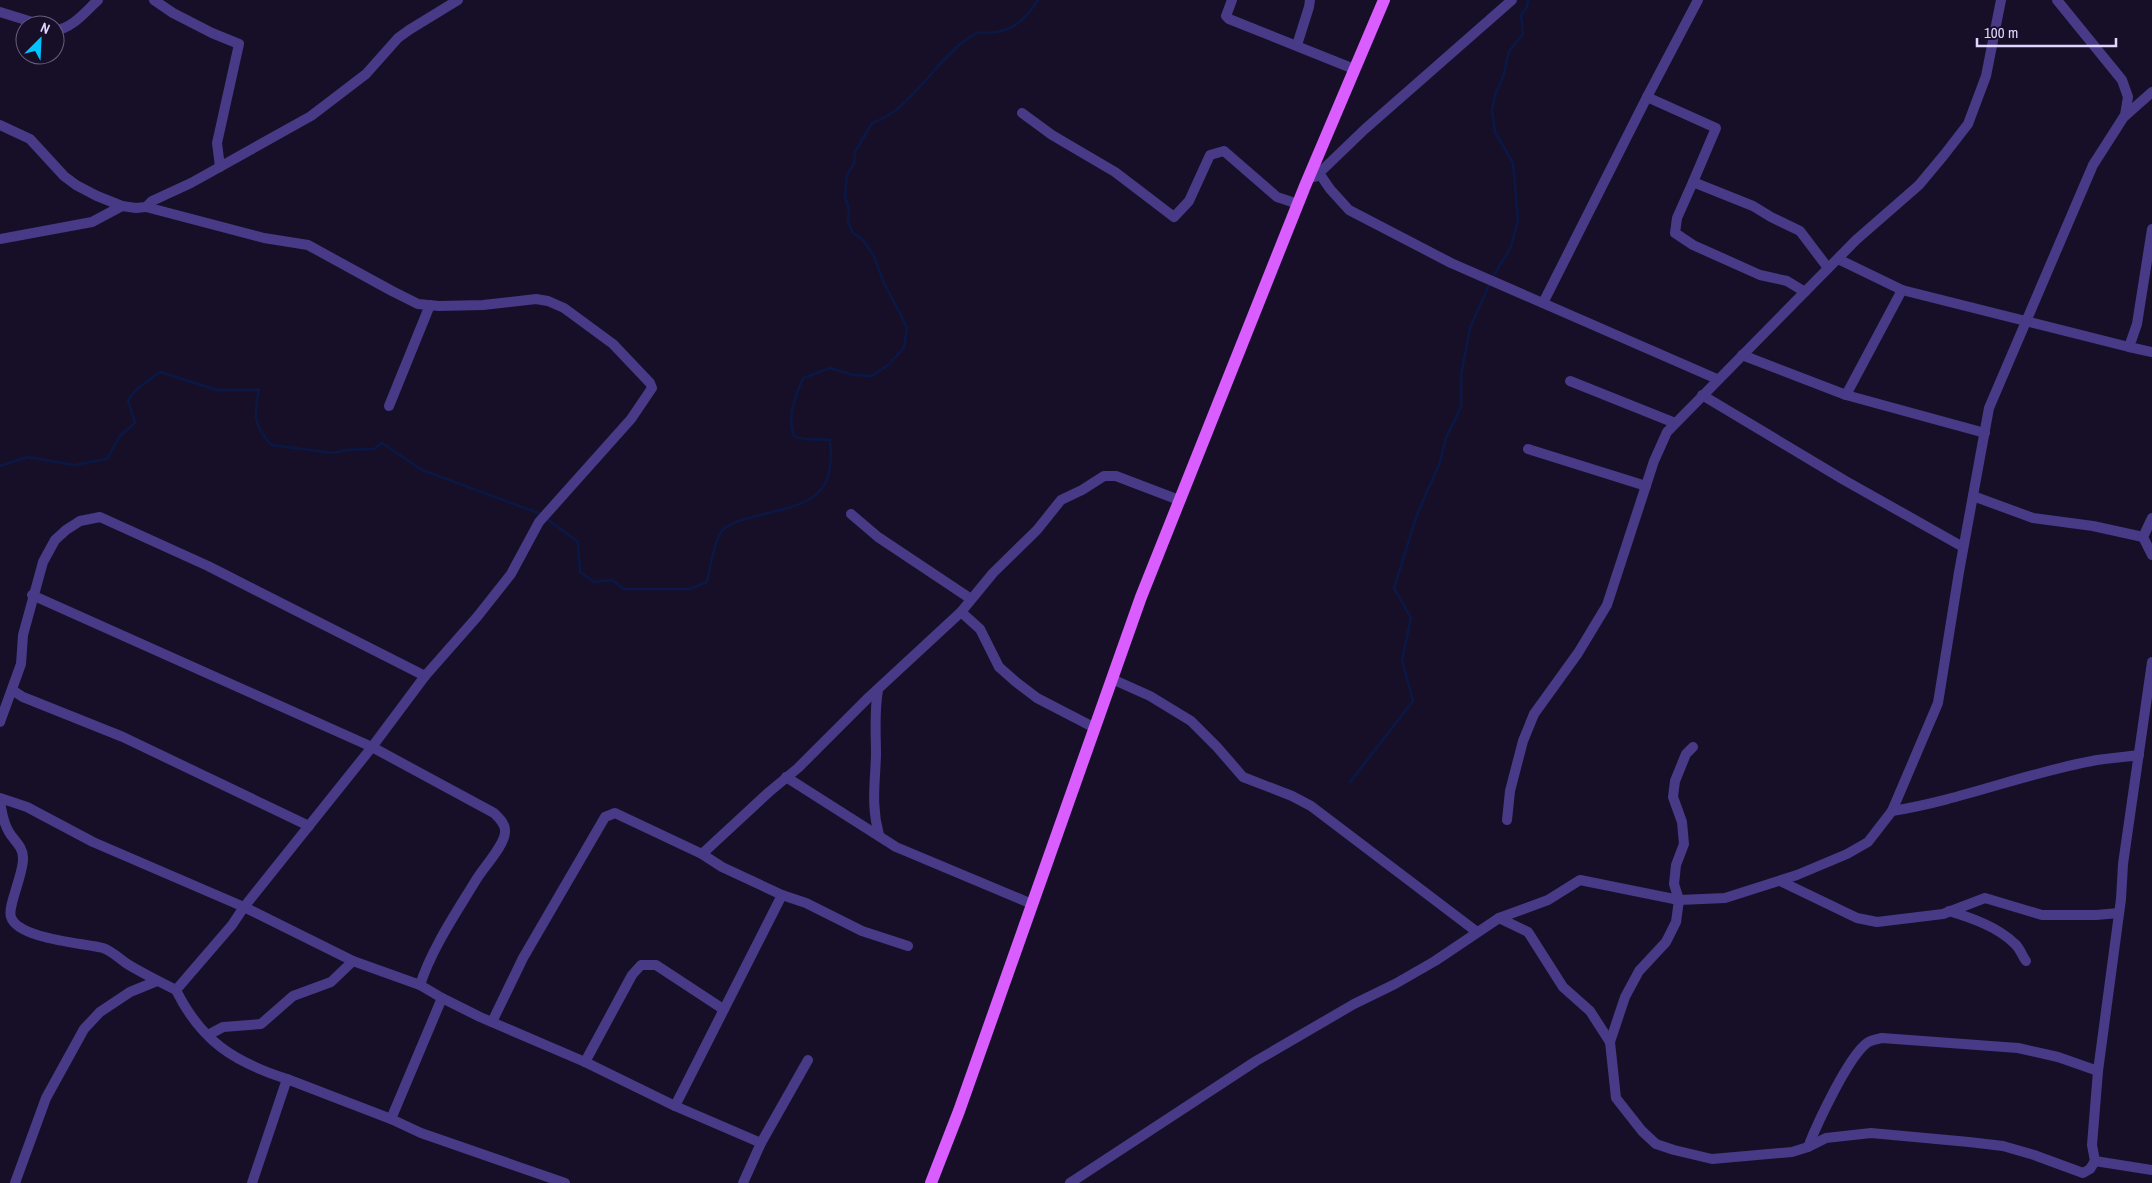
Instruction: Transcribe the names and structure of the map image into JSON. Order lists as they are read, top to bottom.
{
  "scale_bar": "100 m",
  "north": "top right"
}
